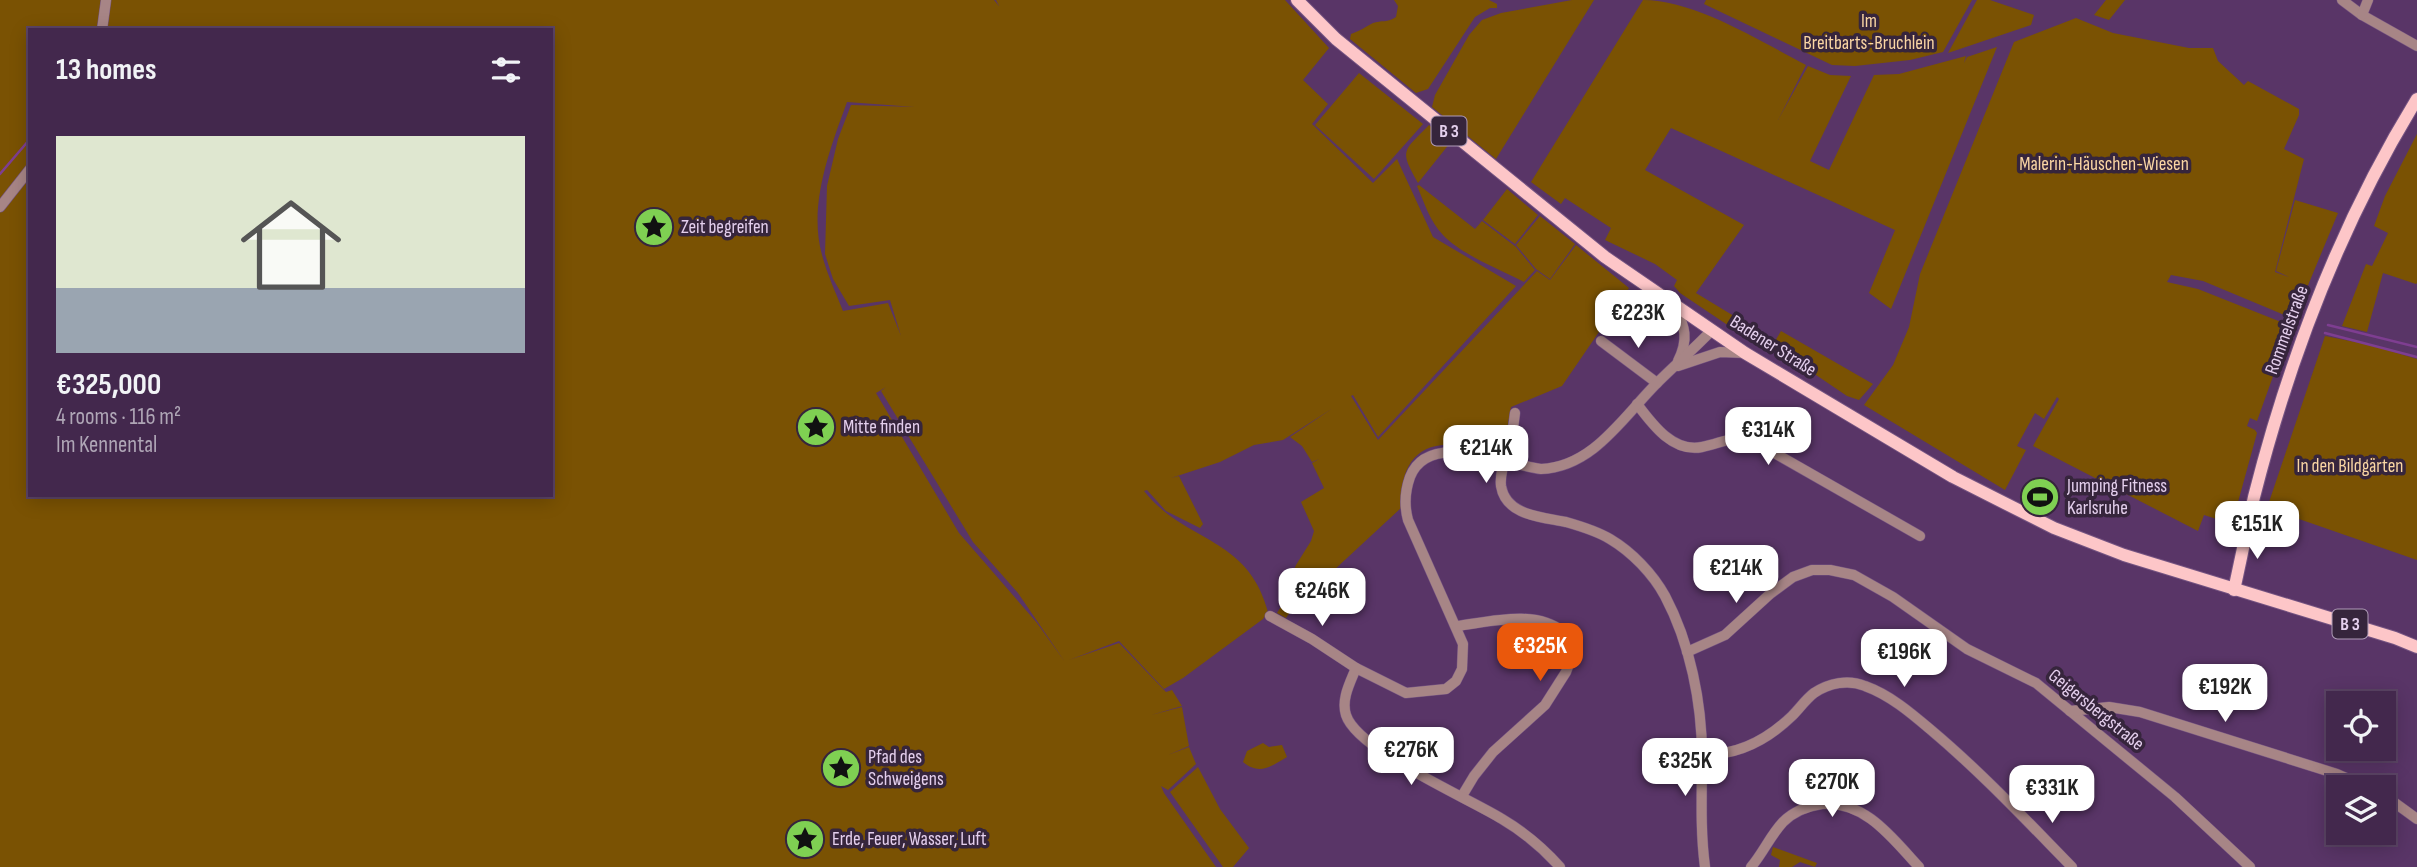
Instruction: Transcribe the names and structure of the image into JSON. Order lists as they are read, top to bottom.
{
  "streets": {
    "main road": ["B 3", "Rommelstraße", "Badener Straße"],
    "street": ["Geigersbergstraße"]
  },
  "crossings": [
    ["Rommelstraße", "Badener Straße"]
  ],
  "parks": ["Im Breitbarts-Bruchlein", "Malerin-Häuschen-Wiesen", "In den Bildgärten"],
  "places": {
    "place": [
      "Zeit begreifen",
      "Mitte finden",
      "Pfad des Schweigens",
      "Erde, Feuer, Wasser, Luft"
    ],
    "sports": ["Jumping Fitness Karlsruhe"]
  },
  "page": {
    "heading": "13 homes",
    "list": [
      {
        "name": "€325,000",
        "note": "4 rooms · 116 m² · Im Kennental"
      }
    ],
    "price": [
      "€223K",
      "€314K",
      "€214K",
      "€151K",
      "€214K",
      "€246K",
      "€325K",
      "€196K",
      "€192K",
      "€276K",
      "€325K",
      "€270K",
      "€331K"
    ]
  }
}
